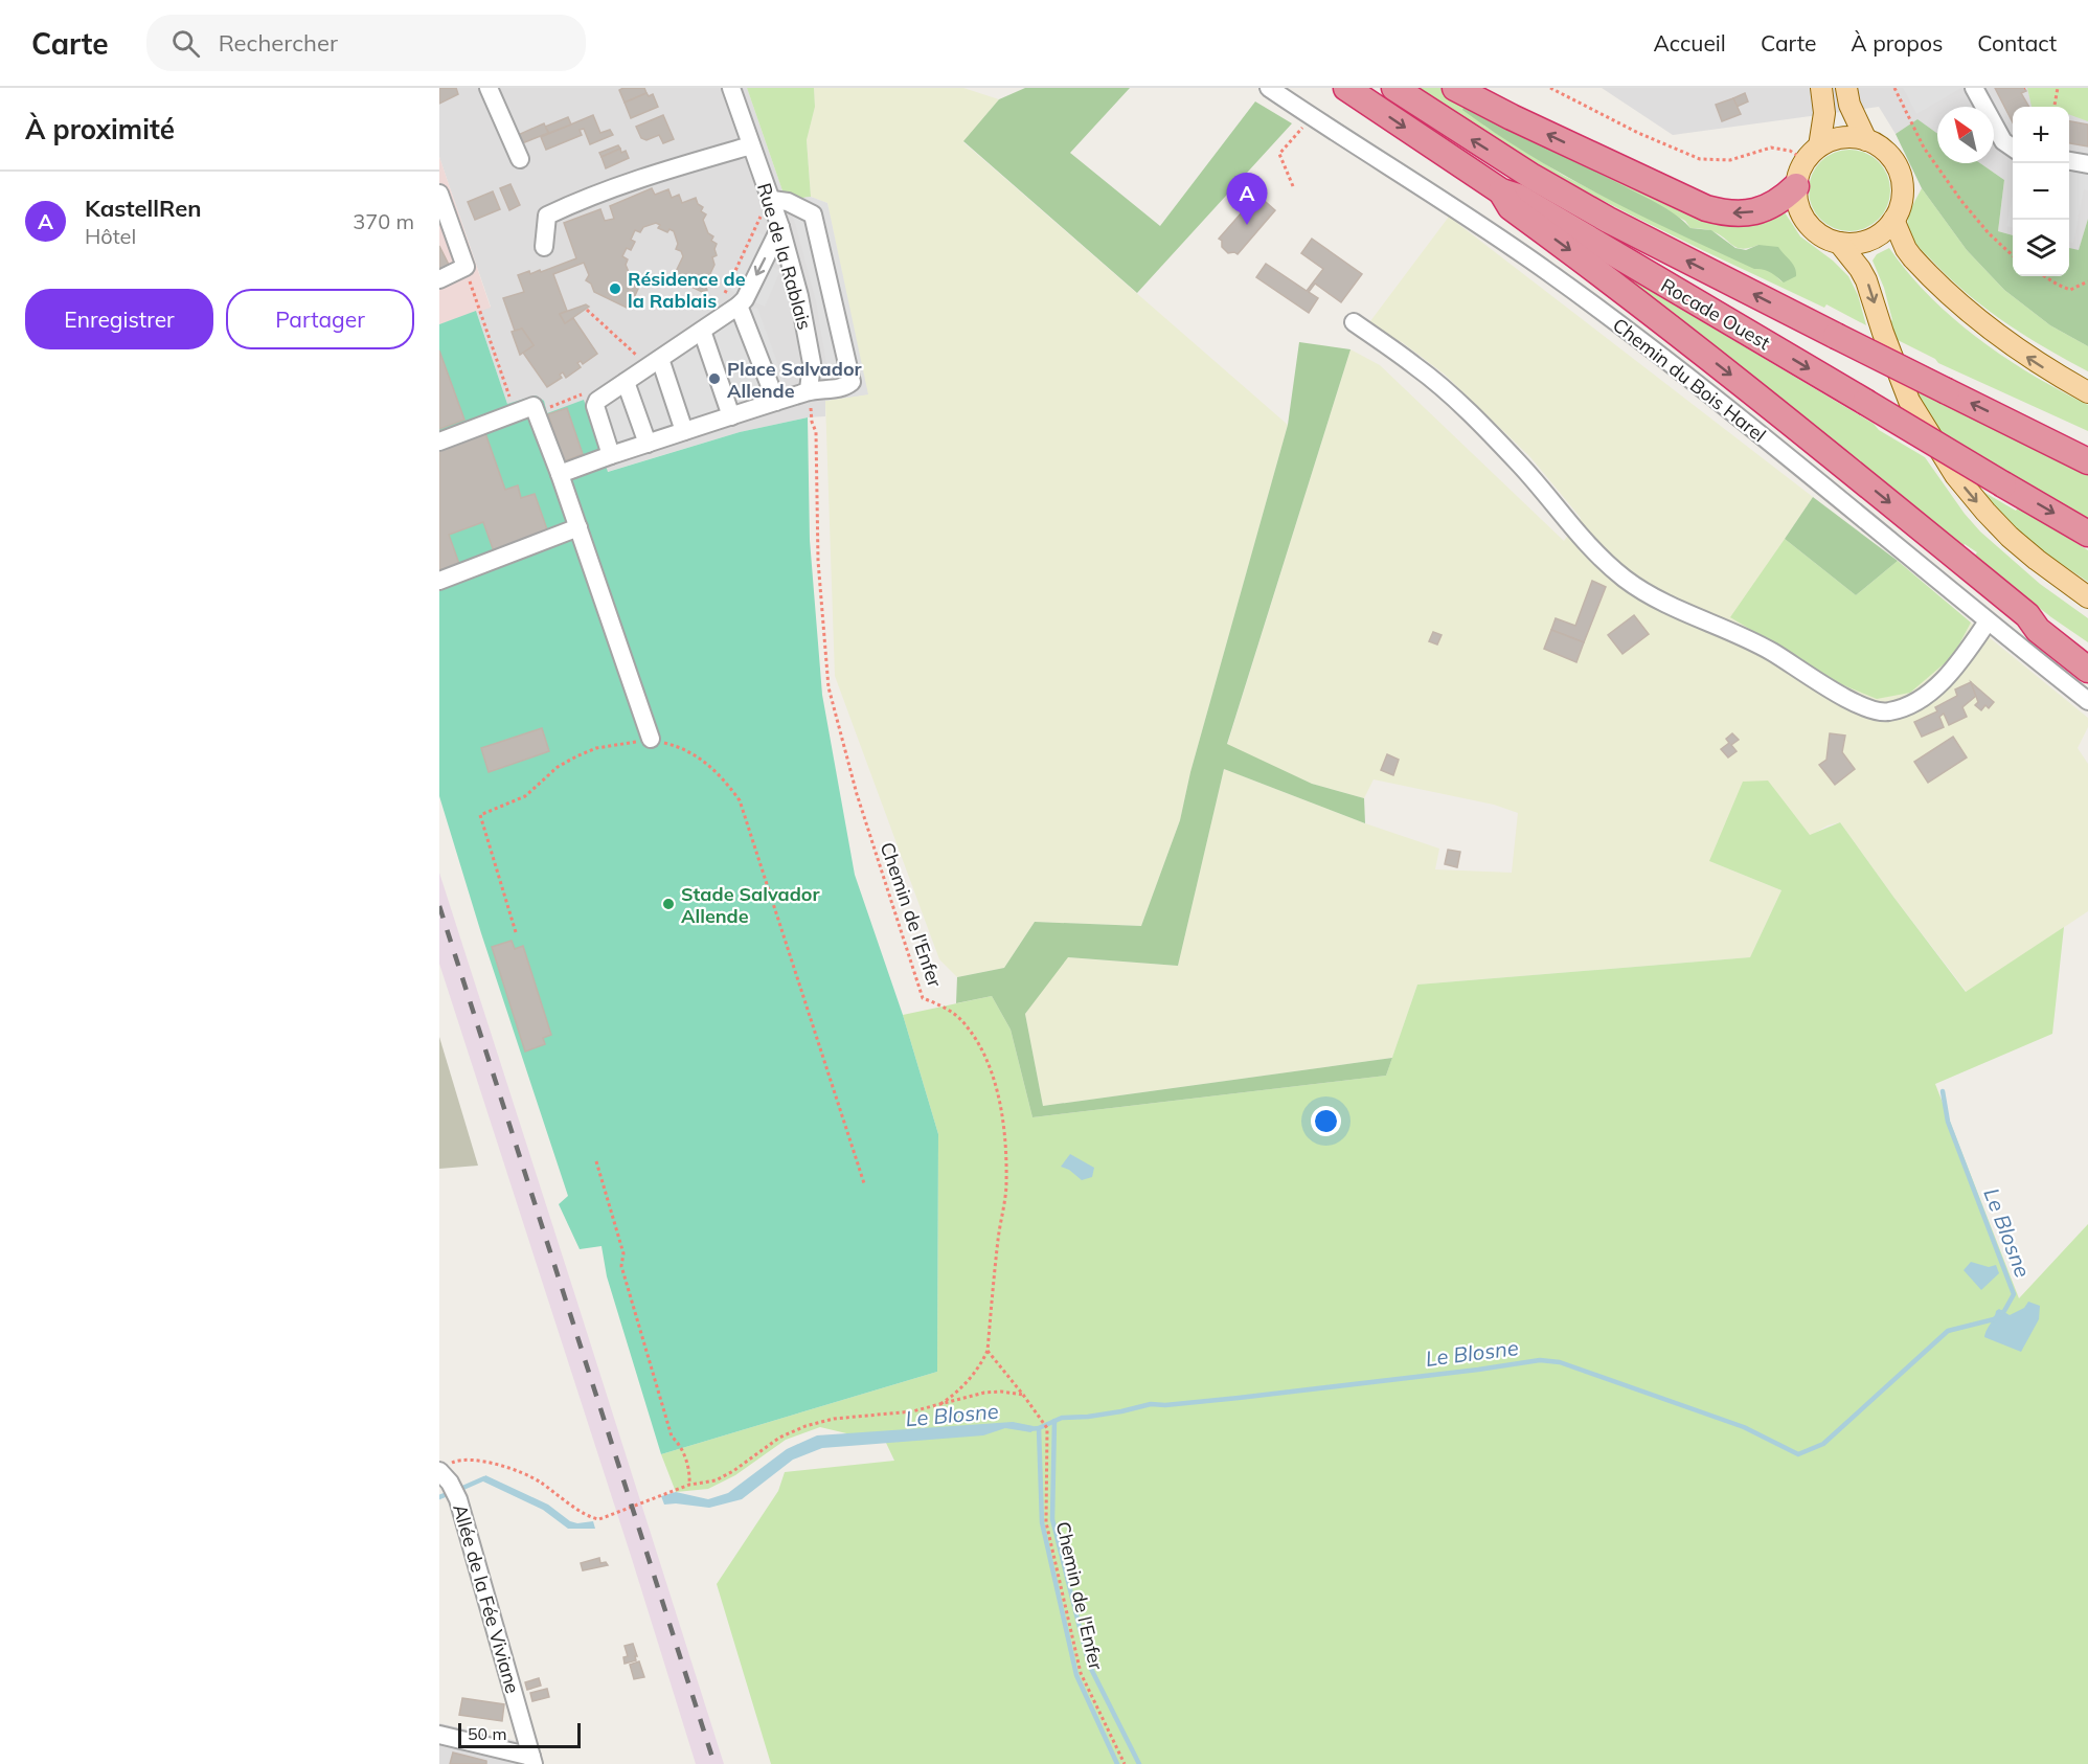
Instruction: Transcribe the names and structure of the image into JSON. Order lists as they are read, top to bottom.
{
  "streets": {
    "highway": ["Rocade Ouest"],
    "street": ["Rue de la Rablais", "Chemin du Bois Harel", "Allée de la Fée Viviane"],
    "path": ["Chemin de l'Enfer"]
  },
  "crossings": [
    ["Rue de la Rablais", "Chemin de l'Enfer"]
  ],
  "water": ["Le Blosne"],
  "places": ["Résidence de la Rablais", "Place Salvador Allende", "Stade Salvador Allende"],
  "scale_bar": "50 m",
  "north": "top left",
  "page": {
    "header": "Carte",
    "search": "Rechercher",
    "nav": [
      "Accueil",
      "Carte",
      "À propos",
      "Contact"
    ],
    "heading": "À proximité",
    "map_buttons": ["+", "−"],
    "list": [
      {
        "mark": "A",
        "name": "KastellRen",
        "note": "Hôtel",
        "value": "370 m"
      }
    ],
    "pins": "A",
    "buttons": ["Enregistrer", "Partager"],
    "scale": "50 m"
  }
}
